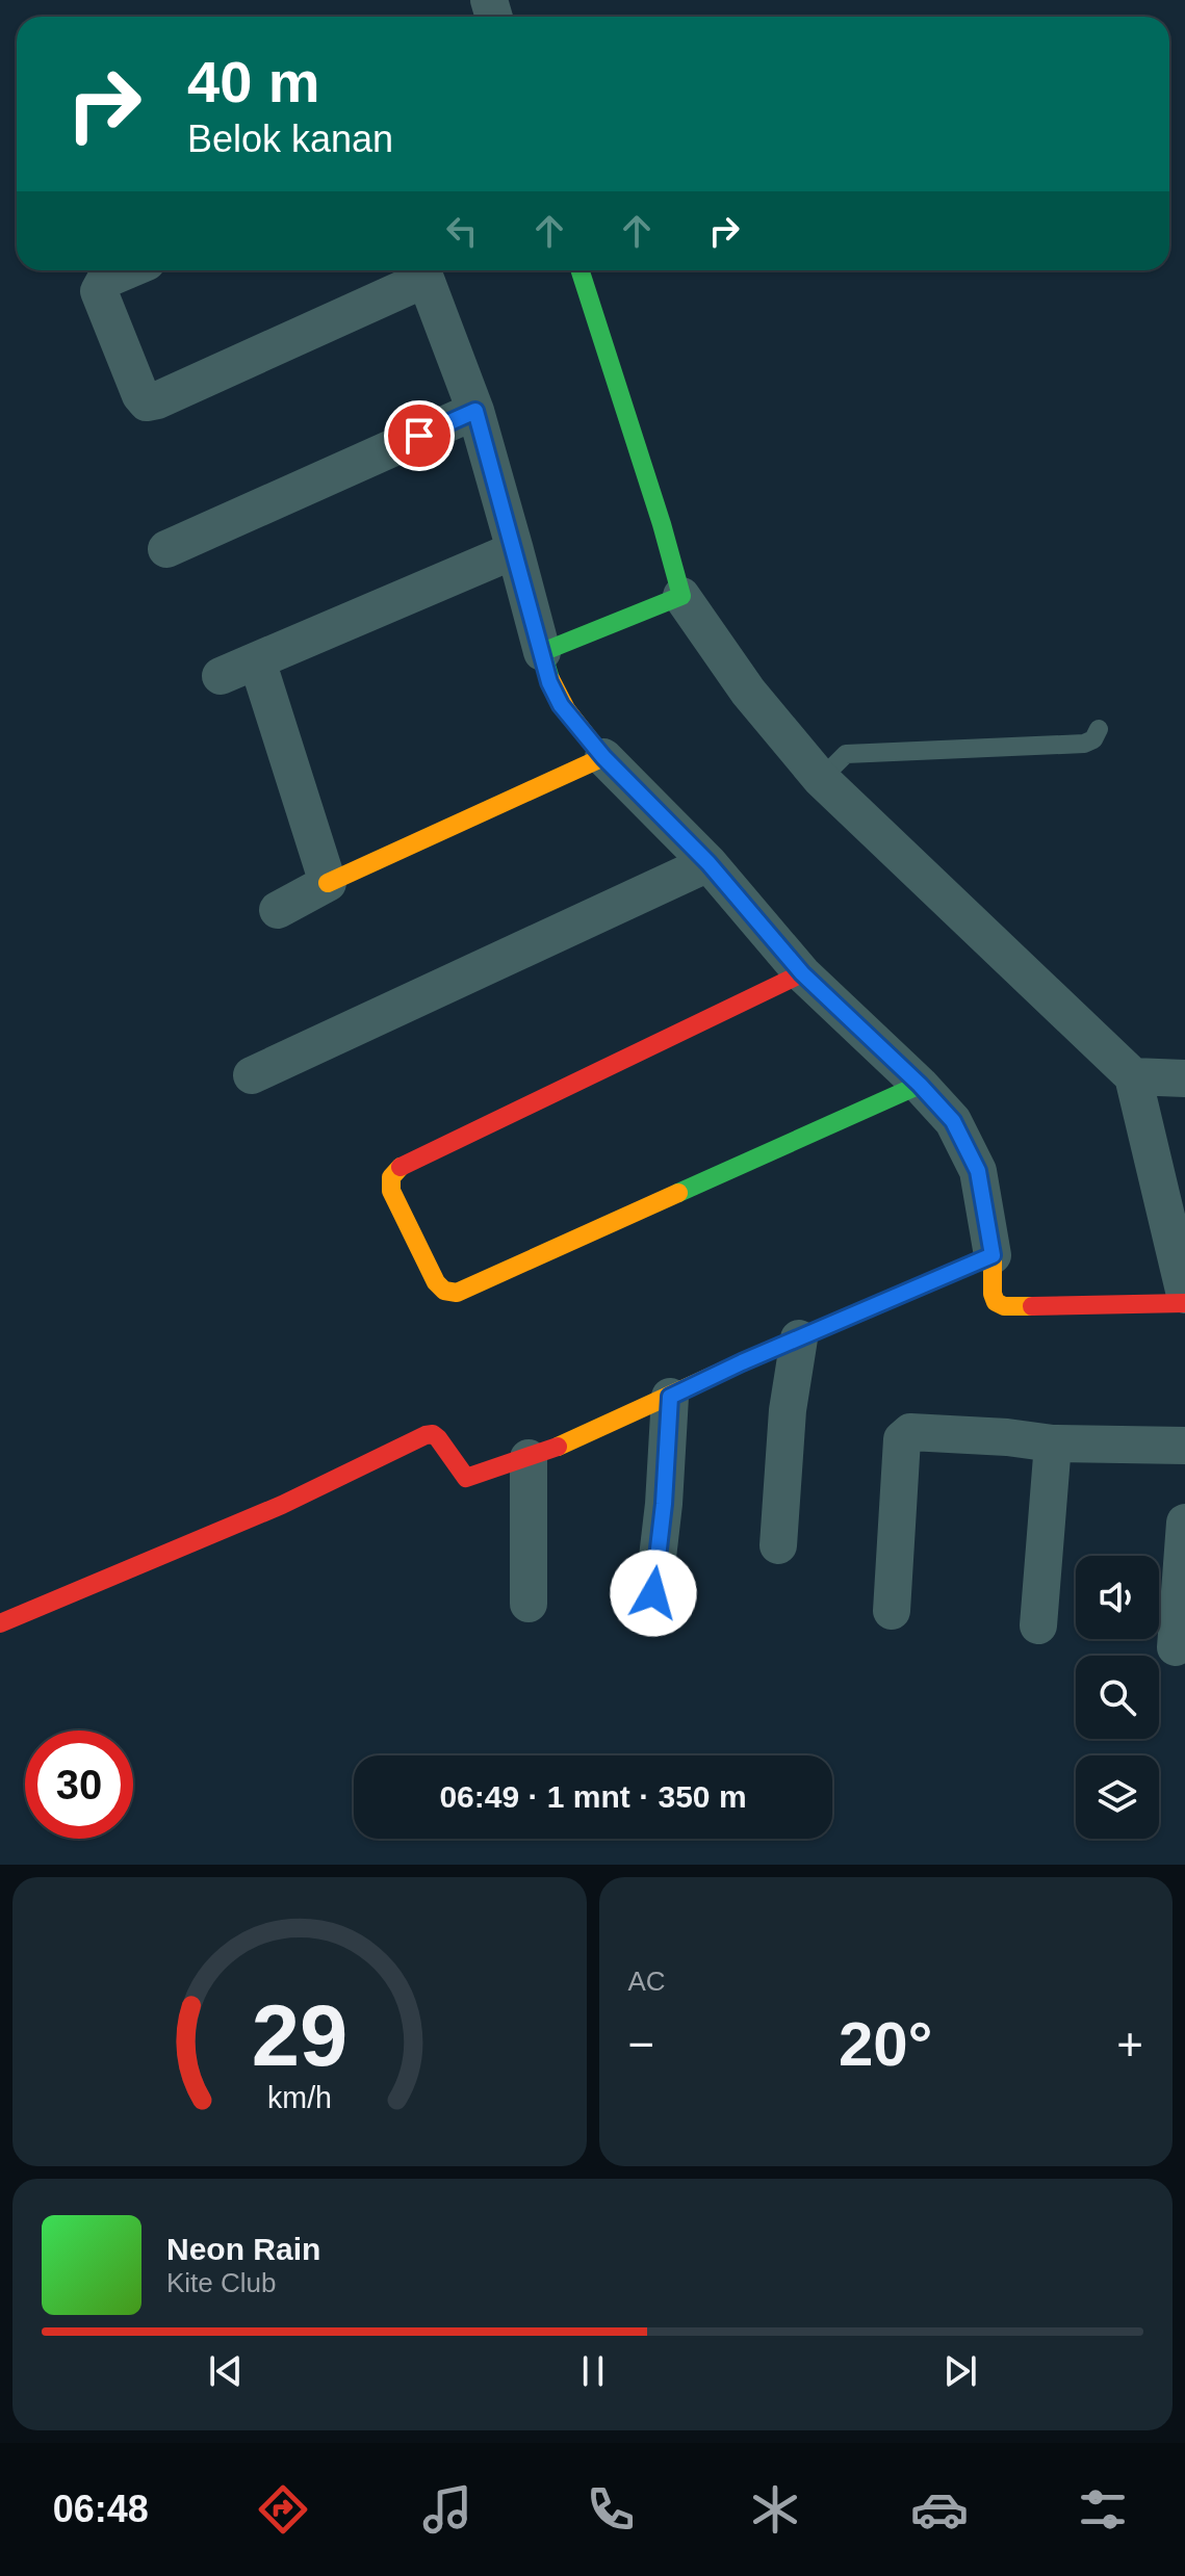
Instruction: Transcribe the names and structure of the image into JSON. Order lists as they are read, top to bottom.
{
  "page": {
    "turn": ["40 m", "Belok kanan"],
    "limit": "30",
    "trip": "06:49 · 1 mnt · 350 m",
    "tile": "AC",
    "heat": ["−", "20°", "+"],
    "song": ["Neon Rain", "Kite Club"],
    "tabs": "06:48",
    "gauge": ["29", "km/h"]
  }
}
